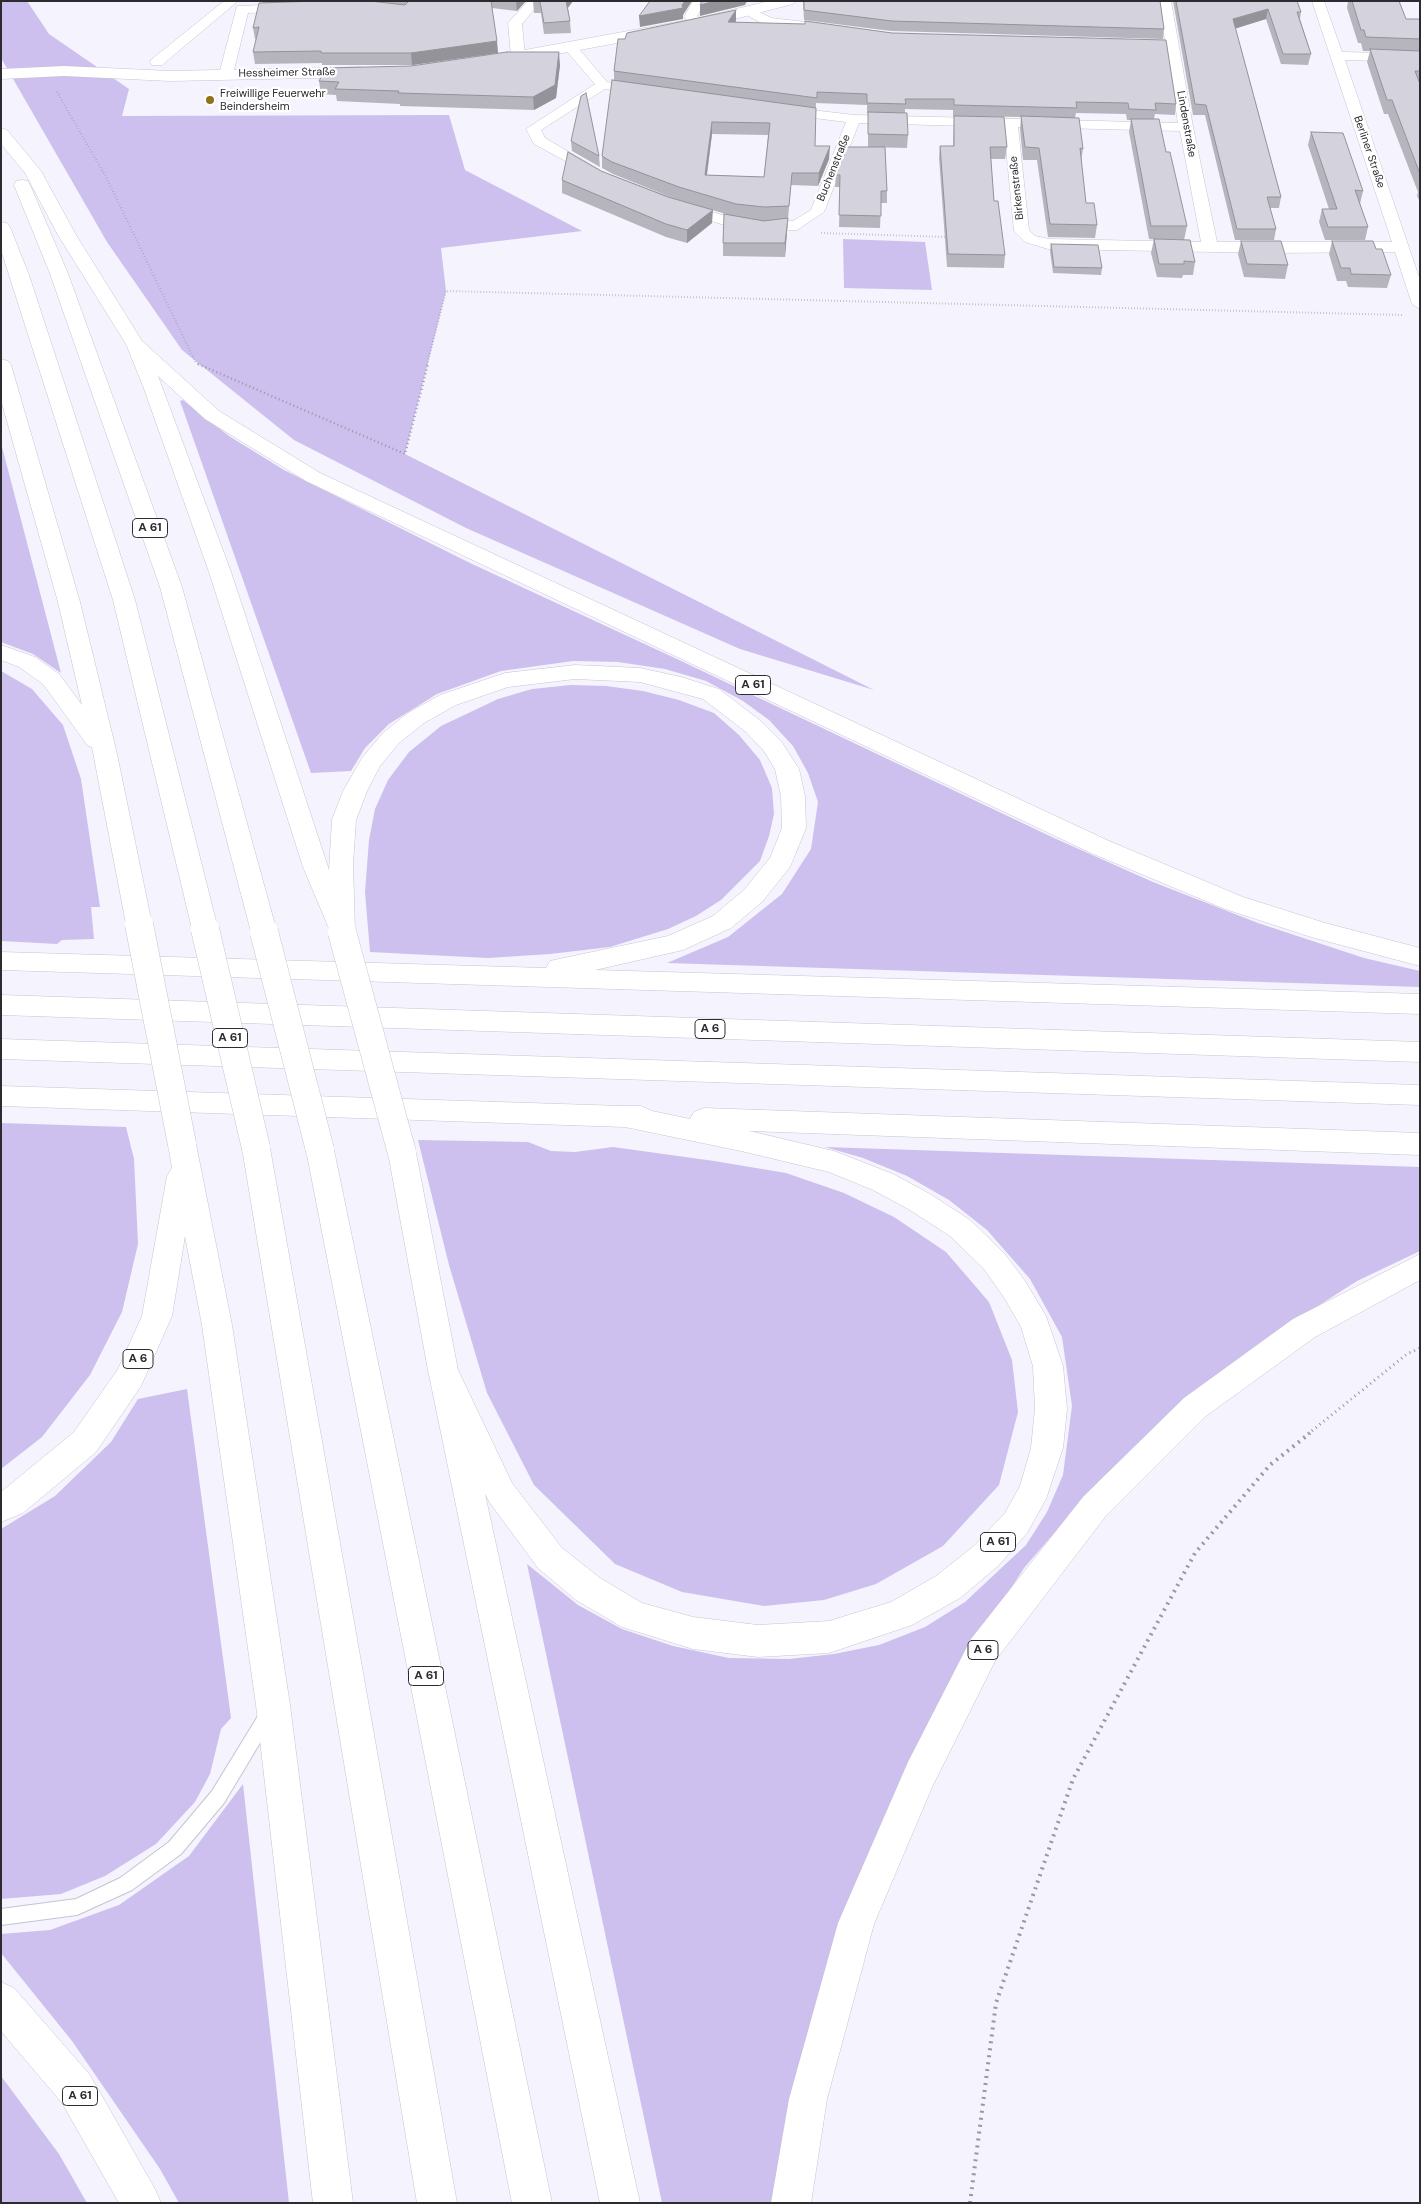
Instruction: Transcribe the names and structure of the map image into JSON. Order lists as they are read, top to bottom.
{
  "streets": {
    "main road": ["Hessheimer Straße", "A 61", "A 6"],
    "street": [
      "Lindenstraße",
      "Berliner Straße",
      "Buchenstraße",
      "Birkenstraße"
    ]
  },
  "crossings": [
    ["Lindenstraße", "Birkenstraße"],
    ["Berliner Straße", "Birkenstraße"]
  ],
  "places": ["Freiwillige Feuerwehr Beindersheim"]
}
